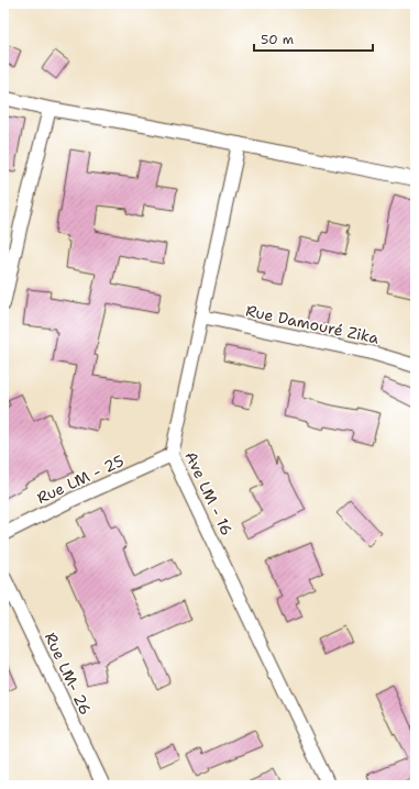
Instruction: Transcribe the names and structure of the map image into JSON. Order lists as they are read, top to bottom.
{
  "streets": {
    "street": [
      "Rue Damouré Zika",
      "Rue LM - 25",
      "Ave LM - 16",
      "Rue LM- 26"
    ]
  },
  "crossings": [
    ["Rue Damouré Zika", "Ave LM - 16"],
    ["Rue LM - 25", "Ave LM - 16"]
  ],
  "scale_bar": "50 m"
}
